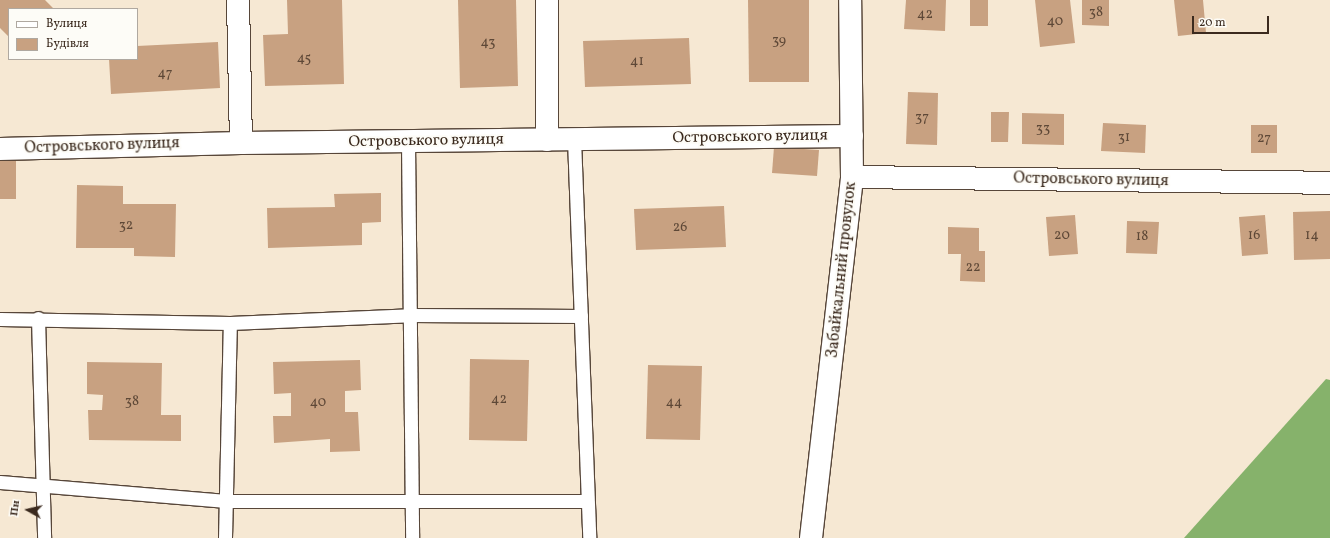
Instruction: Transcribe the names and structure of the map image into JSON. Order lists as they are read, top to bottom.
{
  "streets": {
    "street": ["Островського вулиця", "Забайкальний провулок"]
  },
  "crossings": [
    ["Островського вулиця", "Забайкальний провулок"]
  ],
  "house_numbers": [
    "38",
    "42",
    "40",
    "39",
    "43",
    "45",
    "41",
    "47",
    "37",
    "33",
    "31",
    "27",
    "32",
    "26",
    "20",
    "16",
    "14",
    "18",
    "22",
    "42",
    "38",
    "40",
    "44"
  ],
  "legend": ["Вулиця", "Будівля"],
  "scale_bar": "20 m",
  "north": "left"
}
